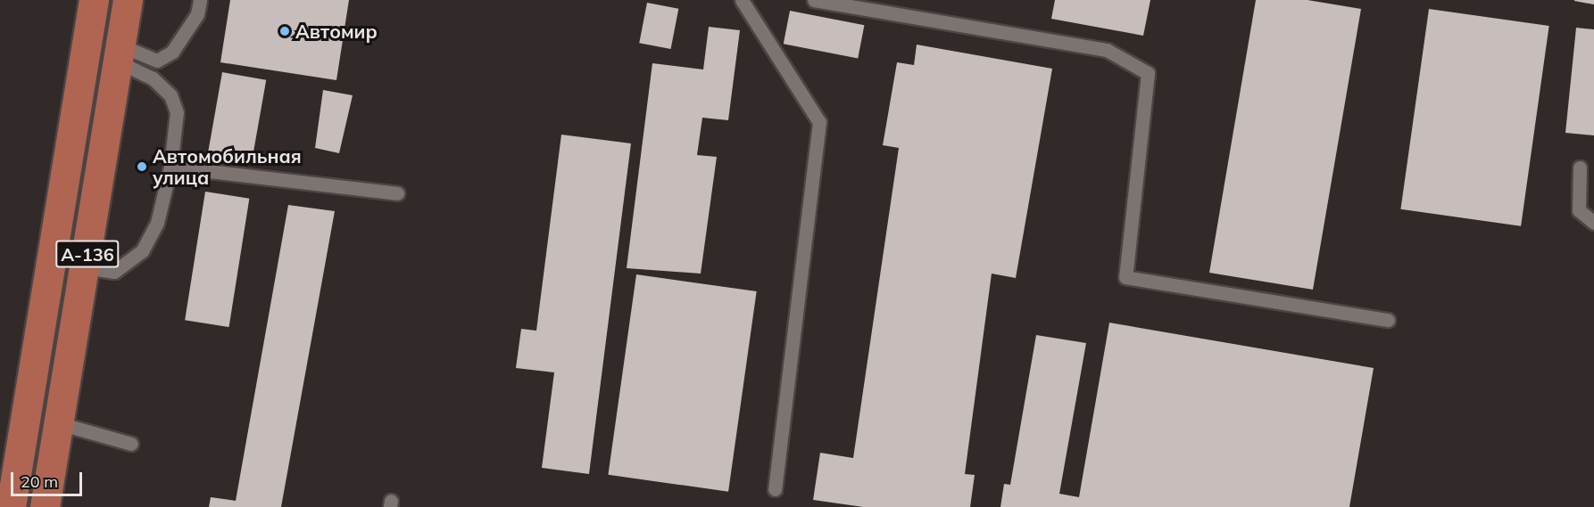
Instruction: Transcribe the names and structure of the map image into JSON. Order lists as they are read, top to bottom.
{
  "streets": {
    "main road": ["А-136"]
  },
  "places": ["Автомир", "Автомобильная улица"],
  "scale_bar": "20 m"
}
